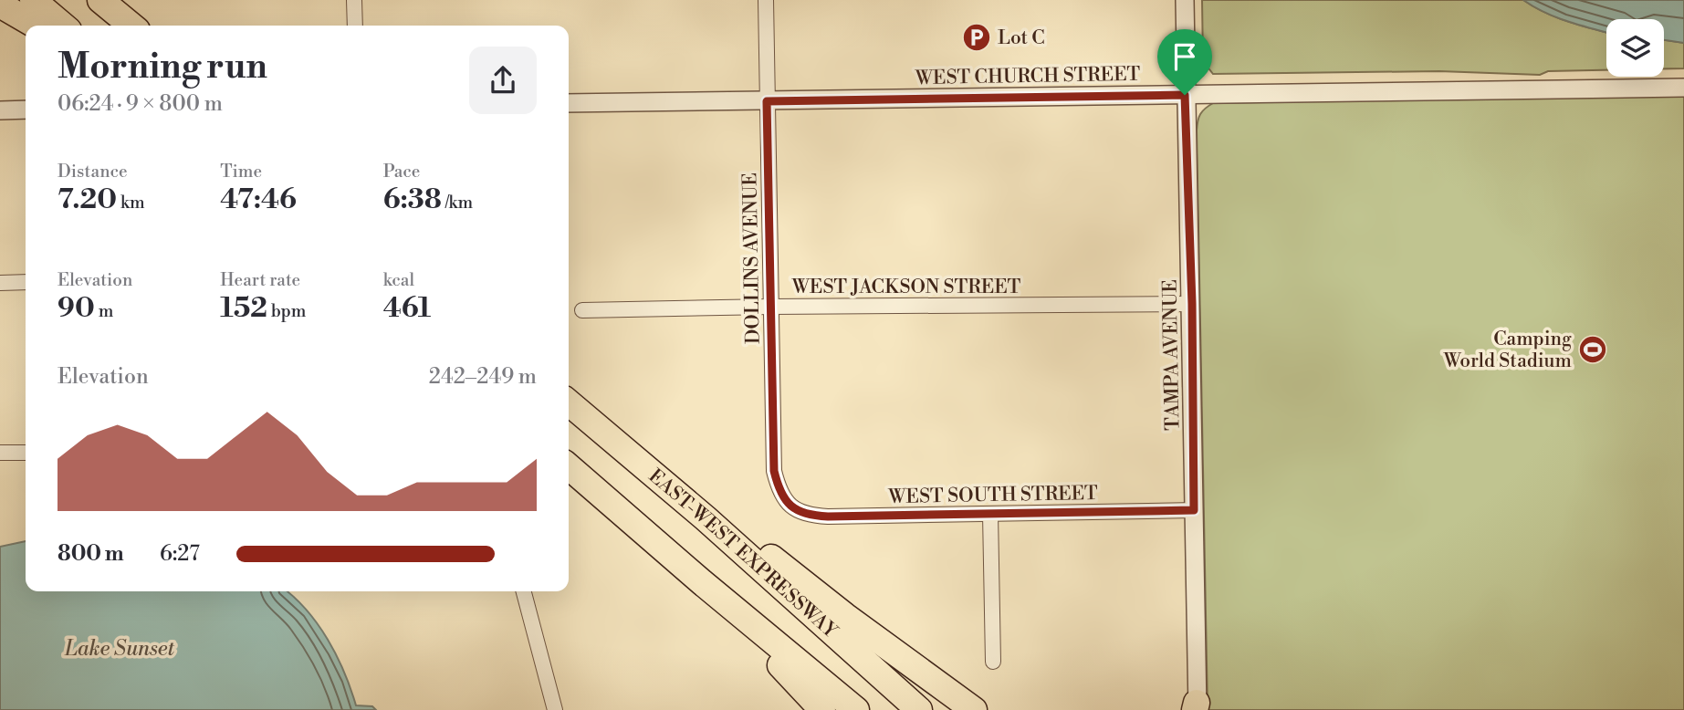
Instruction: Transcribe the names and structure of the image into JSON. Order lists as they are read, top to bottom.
{
  "streets": {
    "highway": ["EAST-WEST EXPRESSWAY"],
    "street": [
      "WEST CHURCH STREET",
      "DOLLINS AVENUE",
      "WEST JACKSON STREET",
      "TAMPA AVENUE",
      "WEST SOUTH STREET"
    ]
  },
  "crossings": [
    ["WEST CHURCH STREET", "DOLLINS AVENUE"],
    ["WEST CHURCH STREET", "TAMPA AVENUE"],
    ["DOLLINS AVENUE", "WEST JACKSON STREET"],
    ["DOLLINS AVENUE", "WEST SOUTH STREET"],
    ["WEST JACKSON STREET", "TAMPA AVENUE"],
    ["TAMPA AVENUE", "WEST SOUTH STREET"]
  ],
  "water": ["Lake Sunset"],
  "places": {
    "parking": ["Lot C"],
    "sports": ["Camping World Stadium"]
  },
  "page": {
    "heading": ["Morning run", "06:24 · 9 × 800 m"],
    "stats": [
      ["Distance", "7.20 km"],
      ["Time", "47:46"],
      ["Pace", "6:38 /km"],
      ["Elevation", "90 m"],
      ["Heart rate", "152 bpm"],
      ["kcal", "461"]
    ],
    "chart": ["Elevation", "242–249 m"],
    "list": [
      {
        "name": "800 m",
        "note": "6:27"
      }
    ]
  }
}
